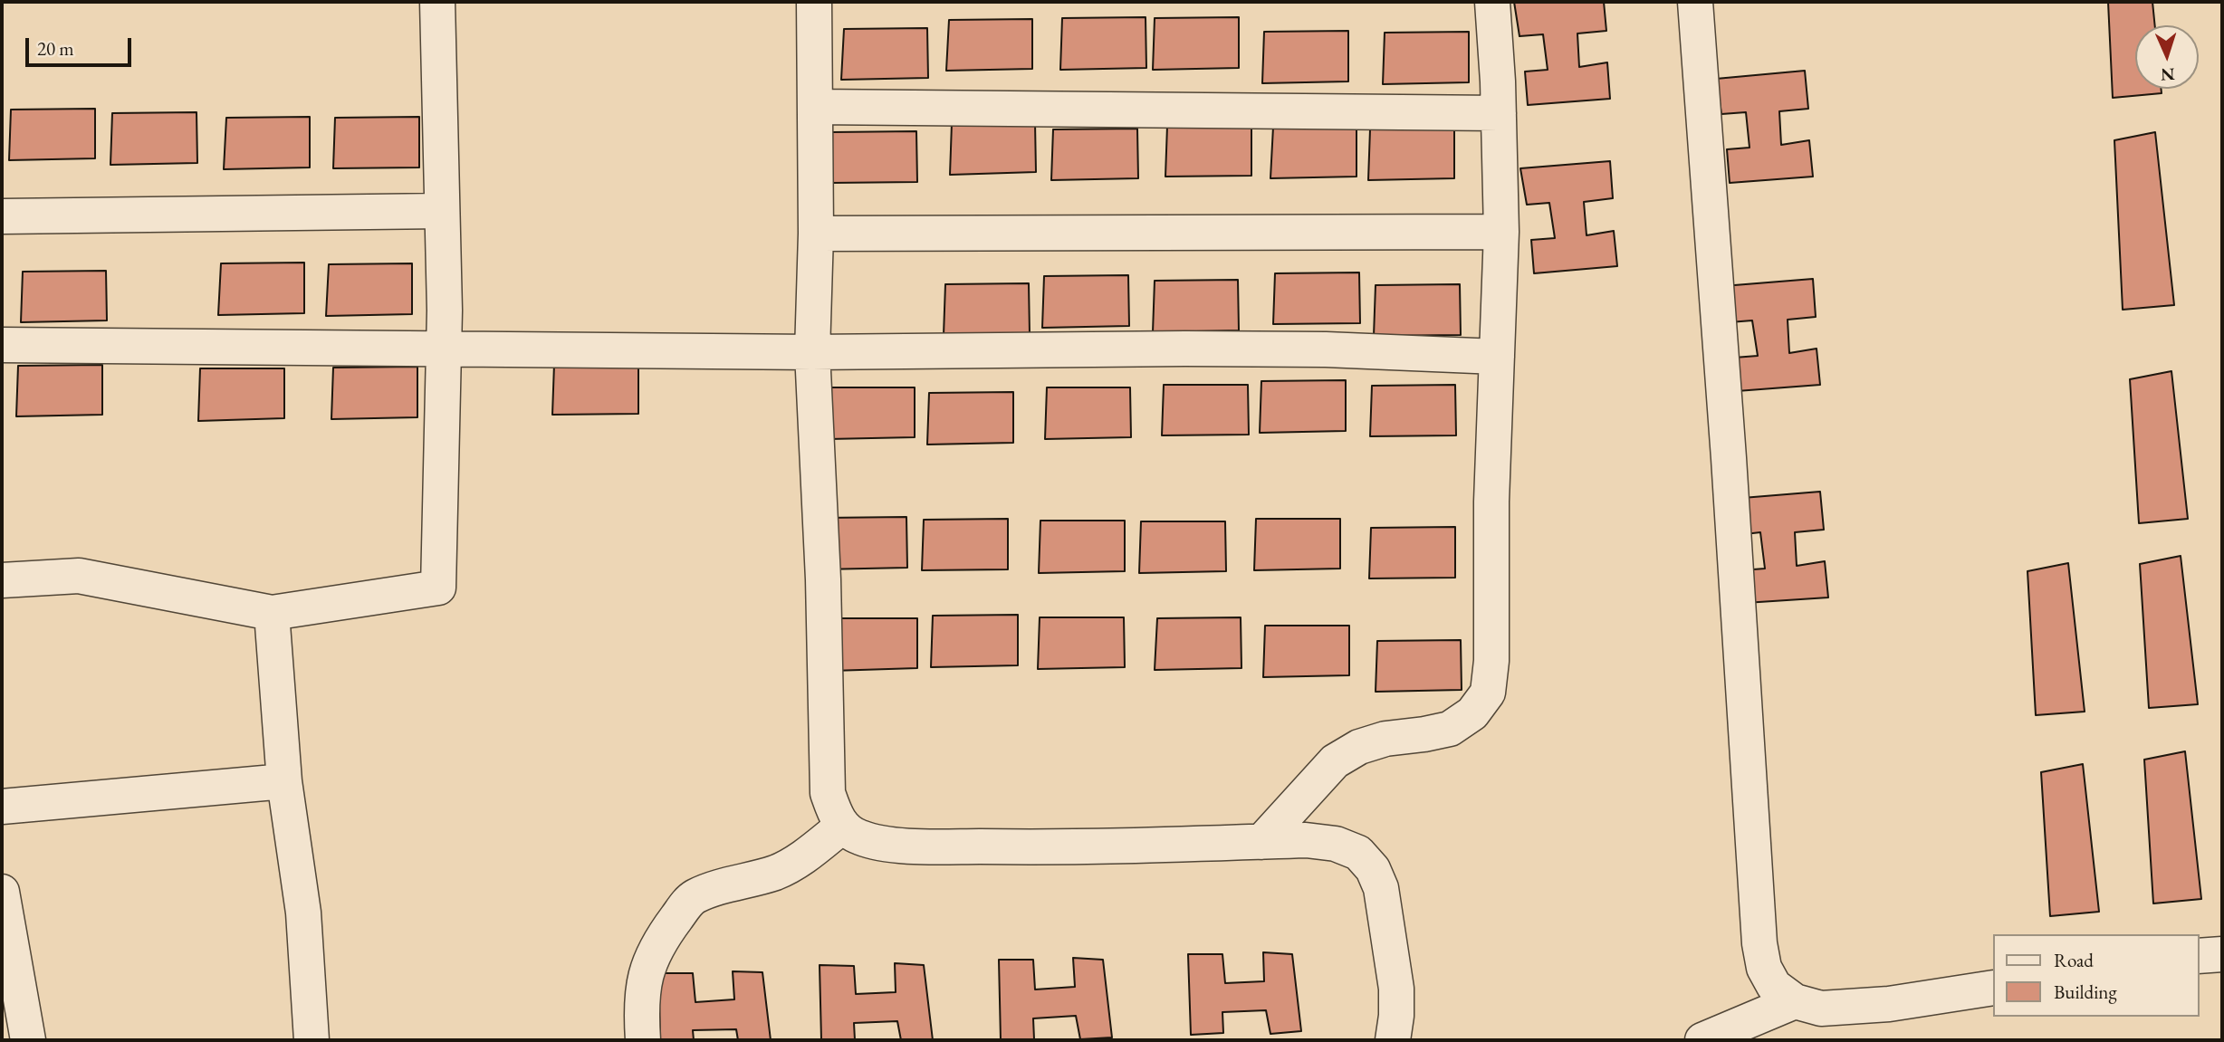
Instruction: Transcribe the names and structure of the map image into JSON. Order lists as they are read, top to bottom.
{
  "legend": ["Road", "Building"],
  "scale_bar": "20 m",
  "north": "bottom"
}
